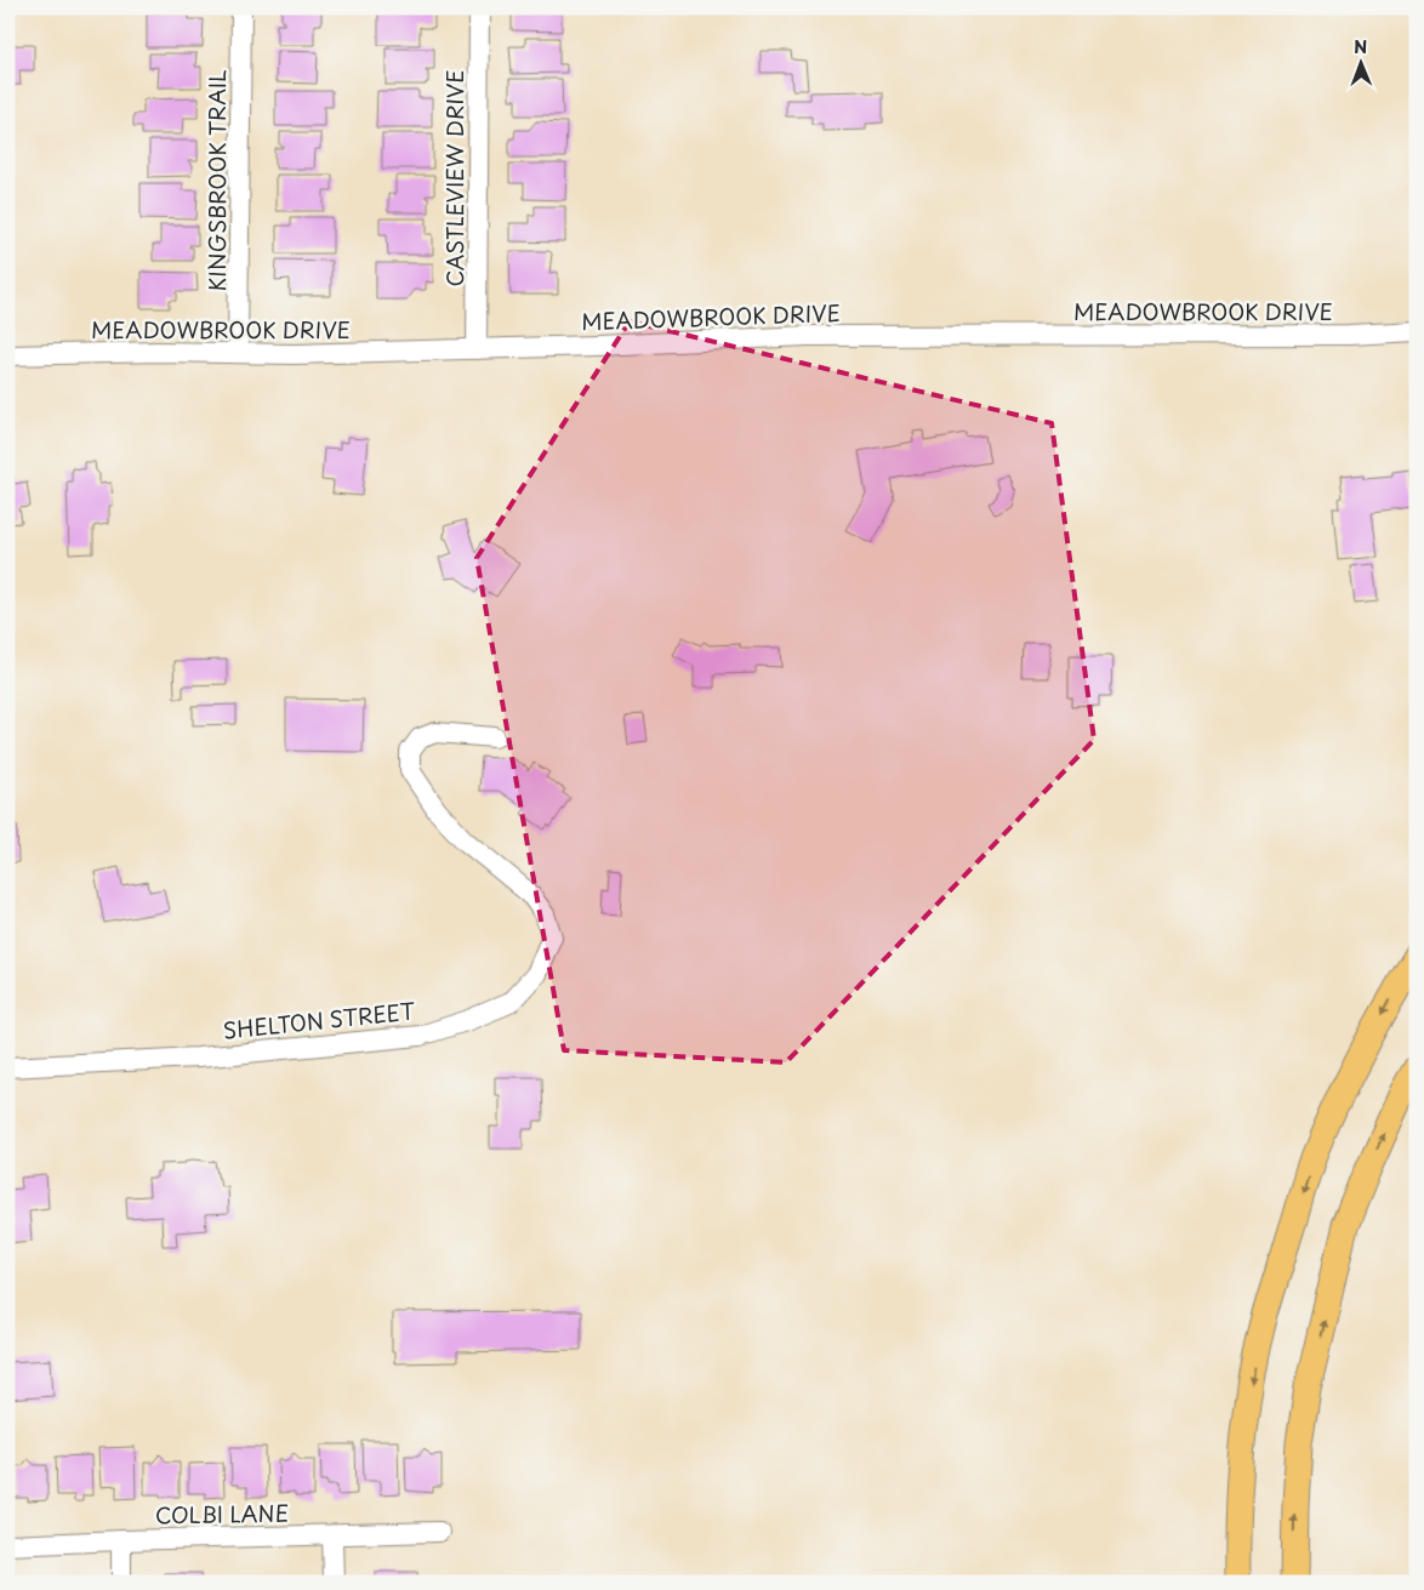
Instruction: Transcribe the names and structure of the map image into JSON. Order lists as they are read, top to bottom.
{
  "streets": {
    "street": [
      "CASTLEVIEW DRIVE",
      "KINGSBROOK TRAIL",
      "MEADOWBROOK DRIVE",
      "SHELTON STREET",
      "COLBI LANE"
    ]
  },
  "crossings": [
    ["CASTLEVIEW DRIVE", "MEADOWBROOK DRIVE"],
    ["KINGSBROOK TRAIL", "MEADOWBROOK DRIVE"]
  ],
  "north": "top"
}
